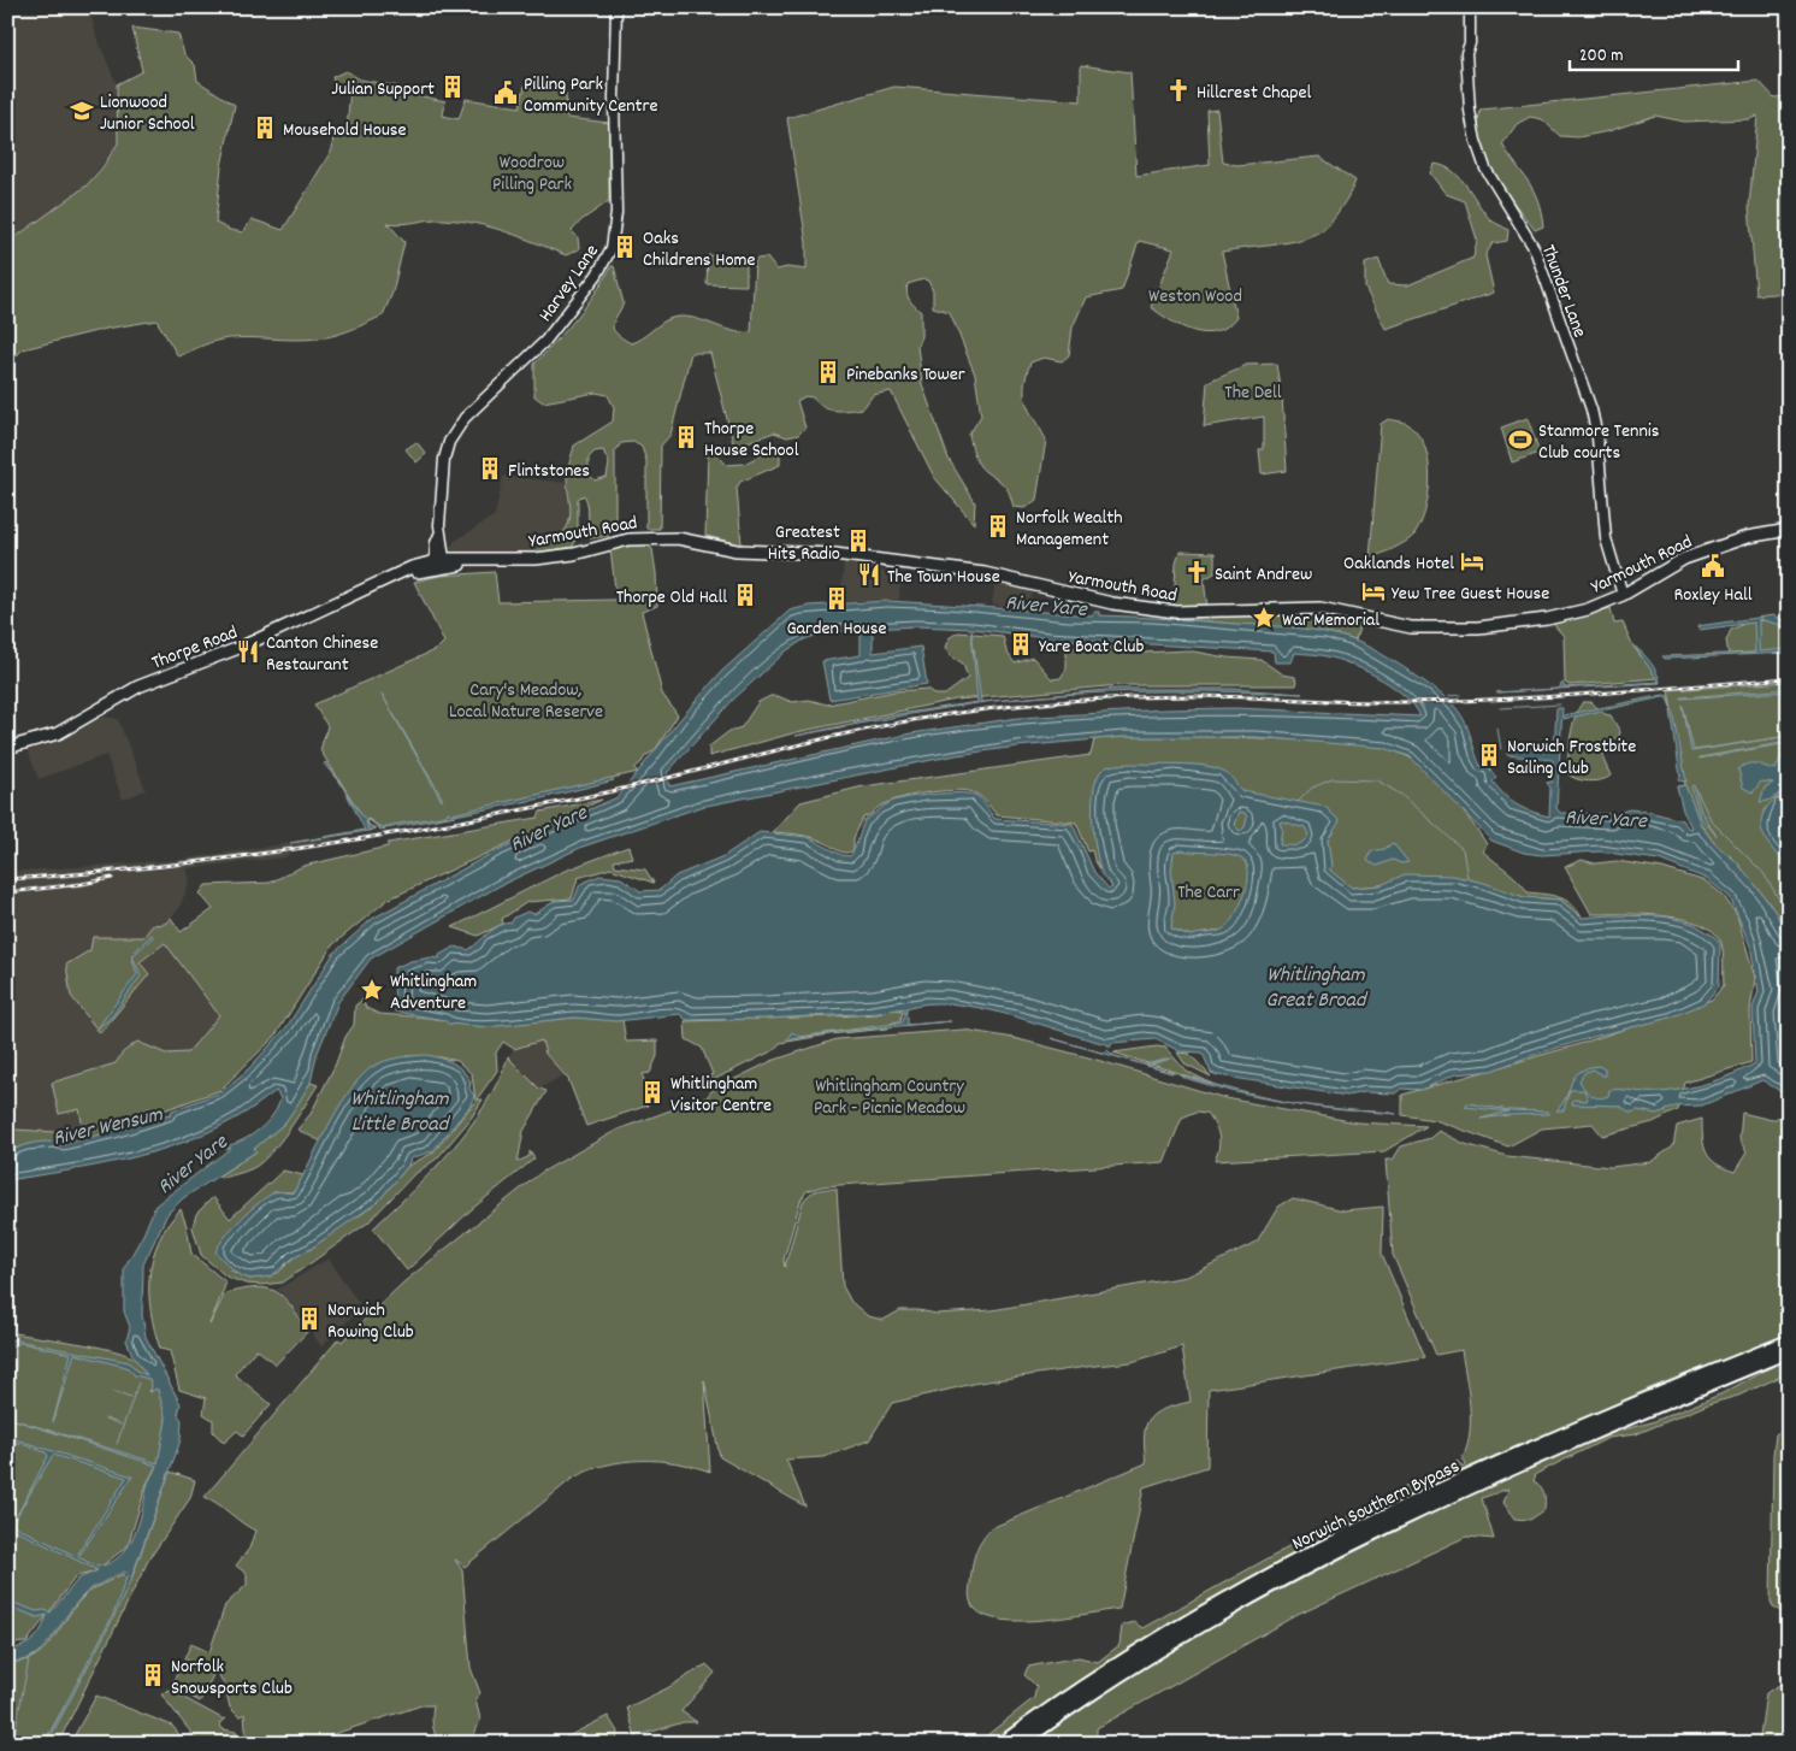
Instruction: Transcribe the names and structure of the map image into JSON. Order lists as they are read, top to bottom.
{
  "streets": {
    "highway": ["Norwich Southern Bypass"],
    "main road": ["Yarmouth Road", "Thorpe Road"],
    "street": ["Harvey Lane", "Thunder Lane"]
  },
  "crossings": [
    ["Harvey Lane", "Yarmouth Road"],
    ["Harvey Lane", "Thorpe Road"],
    ["Thunder Lane", "Yarmouth Road"],
    ["Yarmouth Road", "Thorpe Road"]
  ],
  "water": [
    "River Yare",
    "Whitlingham Great Broad",
    "Whitlingham Little Broad",
    "River Wensum"
  ],
  "parks": [
    "Woodrow Pilling Park",
    "Weston Wood",
    "The Dell",
    "Cary's Meadow, Local Nature Reserve",
    "The Carr",
    "Whitlingham Country Park - Picnic Meadow"
  ],
  "places": {
    "building": [
      "Julian Support",
      "Mousehold House",
      "Oaks Childrens Home",
      "Pinebanks Tower",
      "Thorpe House School",
      "Flintstones",
      "Norfolk Wealth Management",
      "Greatest Hits Radio",
      "Thorpe Old Hall",
      "Garden House",
      "Yare Boat Club",
      "Norwich Frostbite Sailing Club",
      "Whitlingham Visitor Centre",
      "Norwich Rowing Club",
      "Norfolk Snowsports Club"
    ],
    "church": ["Hillcrest Chapel", "Saint Andrew"],
    "public building": ["Pilling Park Community Centre", "Roxley Hall"],
    "school or university": ["Lionwood Junior School"],
    "sports": ["Stanmore Tennis Club courts"],
    "hotel": ["Oaklands Hotel", "Yew Tree Guest House"],
    "restaurant": ["The Town House", "Canton Chinese Restaurant"],
    "place": ["War Memorial", "Whitlingham Adventure"]
  },
  "scale_bar": "200 m"
}
